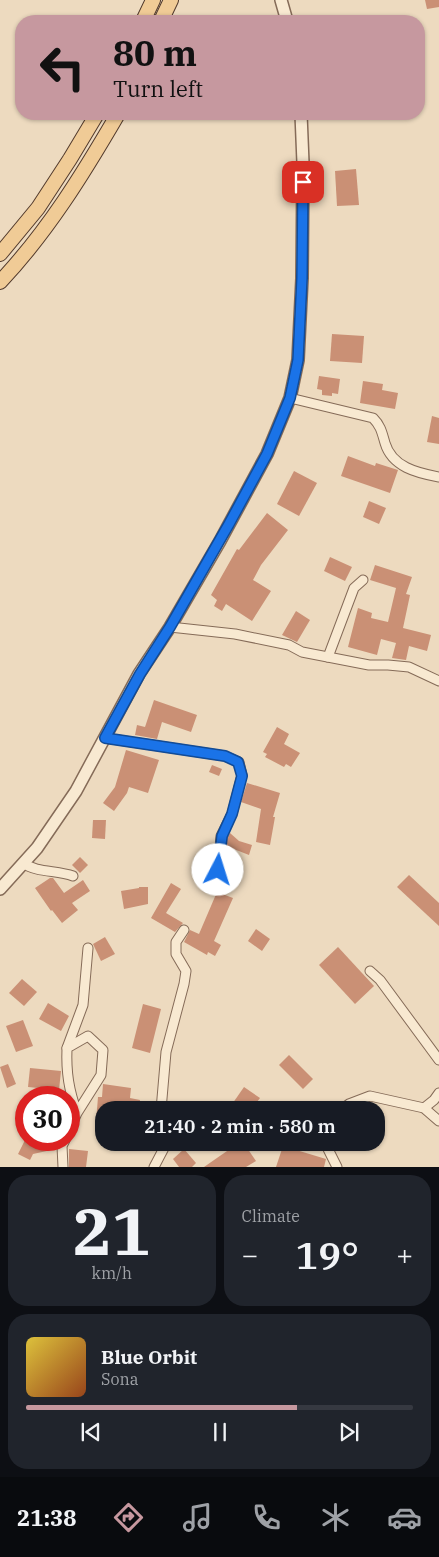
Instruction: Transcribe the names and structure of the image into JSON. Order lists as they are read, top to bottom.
{
  "page": {
    "turn": ["80 m", "Turn left"],
    "limit": "30",
    "trip": "21:40 · 2 min · 580 m",
    "tile": [
      ["21", "km/h"],
      "Climate"
    ],
    "heat": ["−", "19°", "+"],
    "song": ["Blue Orbit", "Sona"],
    "tabs": "21:38"
  }
}
